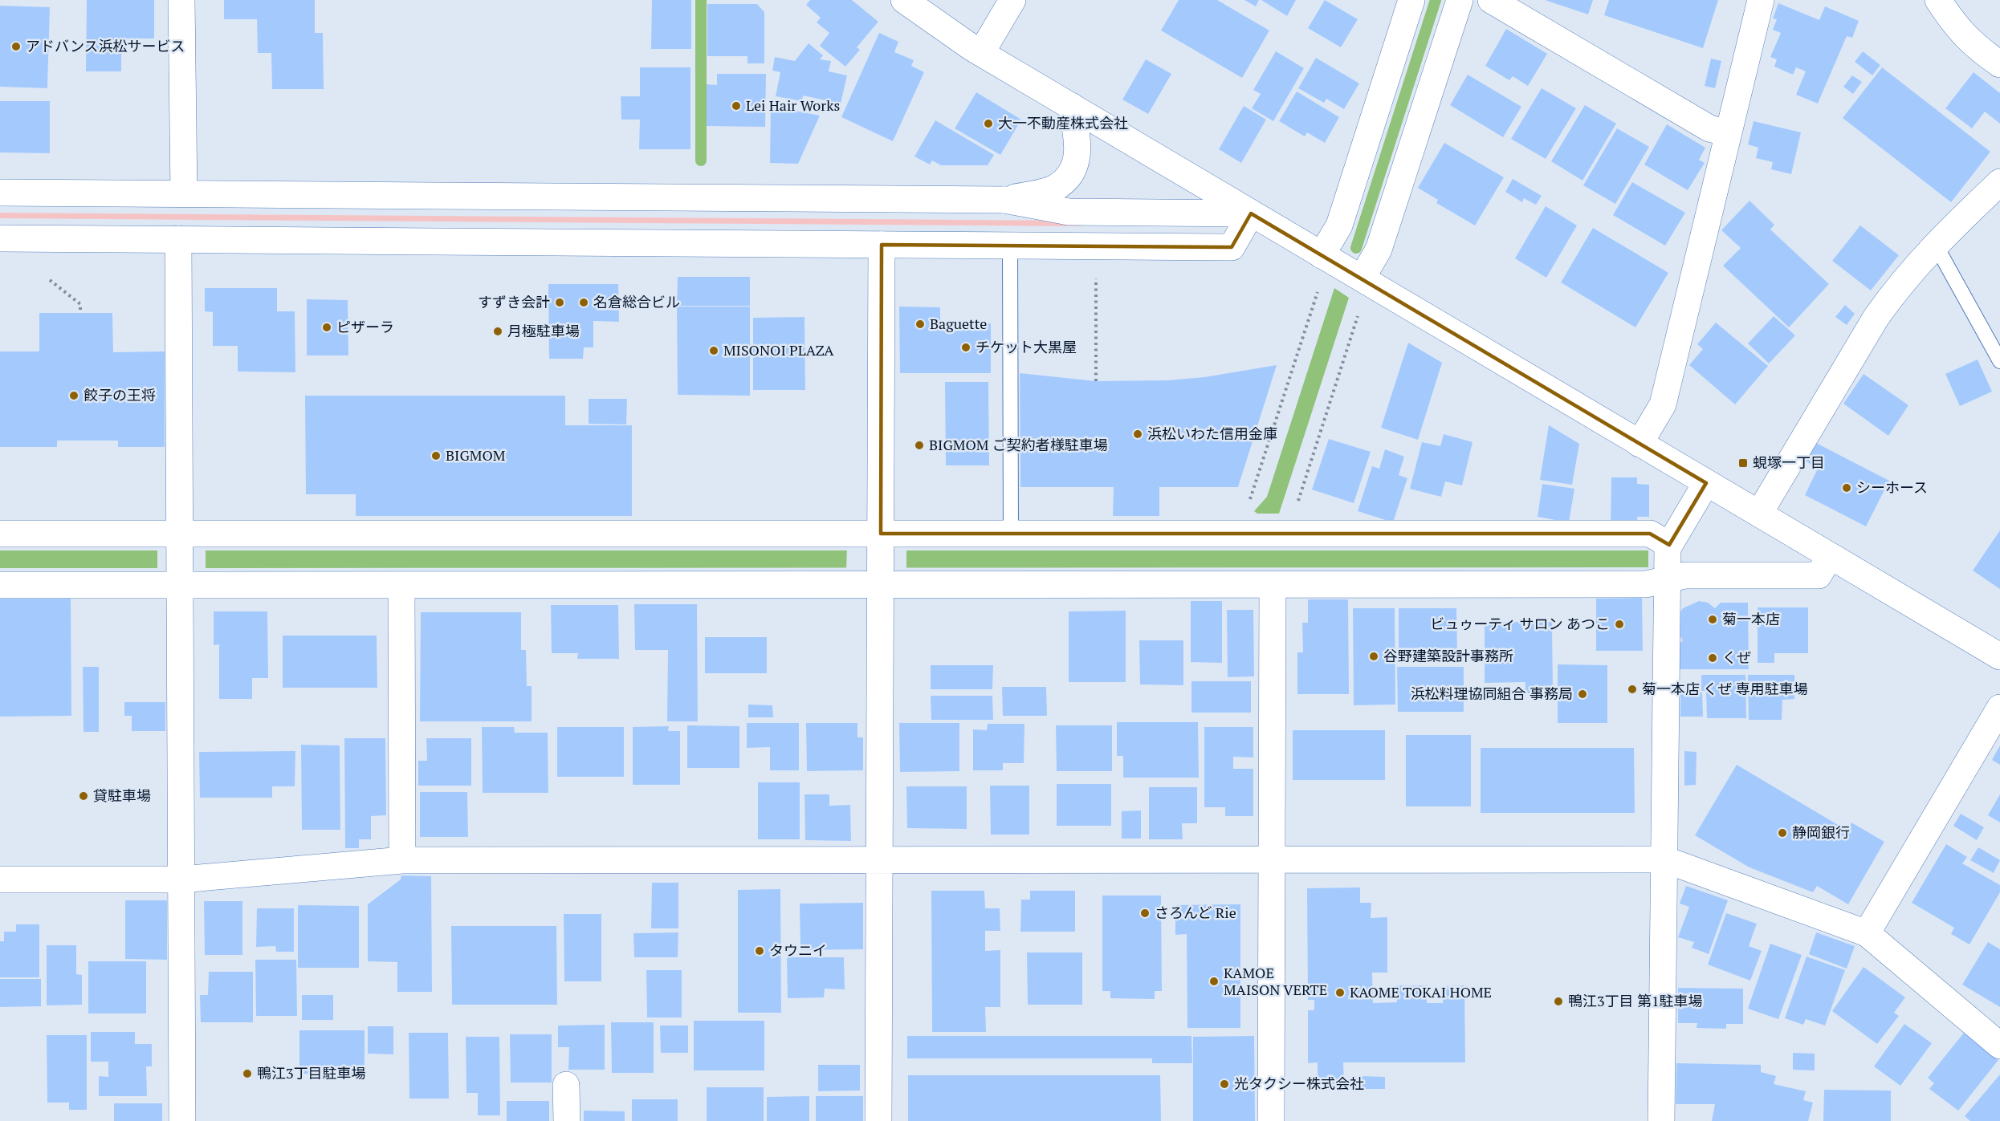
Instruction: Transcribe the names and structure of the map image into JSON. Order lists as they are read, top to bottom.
{
  "places": {
    "other": [
      "アドバンス浜松サービス",
      "Lei Hair Works",
      "大一不動産株式会社",
      "すずき会計",
      "名倉総合ビル",
      "Baguette",
      "ピザーラ",
      "月極駐車場",
      "チケット大黒屋",
      "MISONOI PLAZA",
      "餃子の王将",
      "浜松いわた信用金庫",
      "BIGMOM ご契約者様駐車場",
      "BIGMOM",
      "シーホース",
      "菊一本店",
      "ビュゥーティ サロン あつこ",
      "谷野建築設計事務所",
      "くぜ",
      "菊一本店 くぜ 専用駐車場",
      "浜松料理協同組合 事務局",
      "貸駐車場",
      "静岡銀行",
      "さろんど Rie",
      "タウニイ",
      "KAMOE MAISON VERTE",
      "KAOME TOKAI HOME",
      "鴨江3丁目 第1駐車場",
      "鴨江3丁目駐車場",
      "光タクシー株式会社"
    ],
    "transit": ["蜆塚一丁目"]
  }
}
